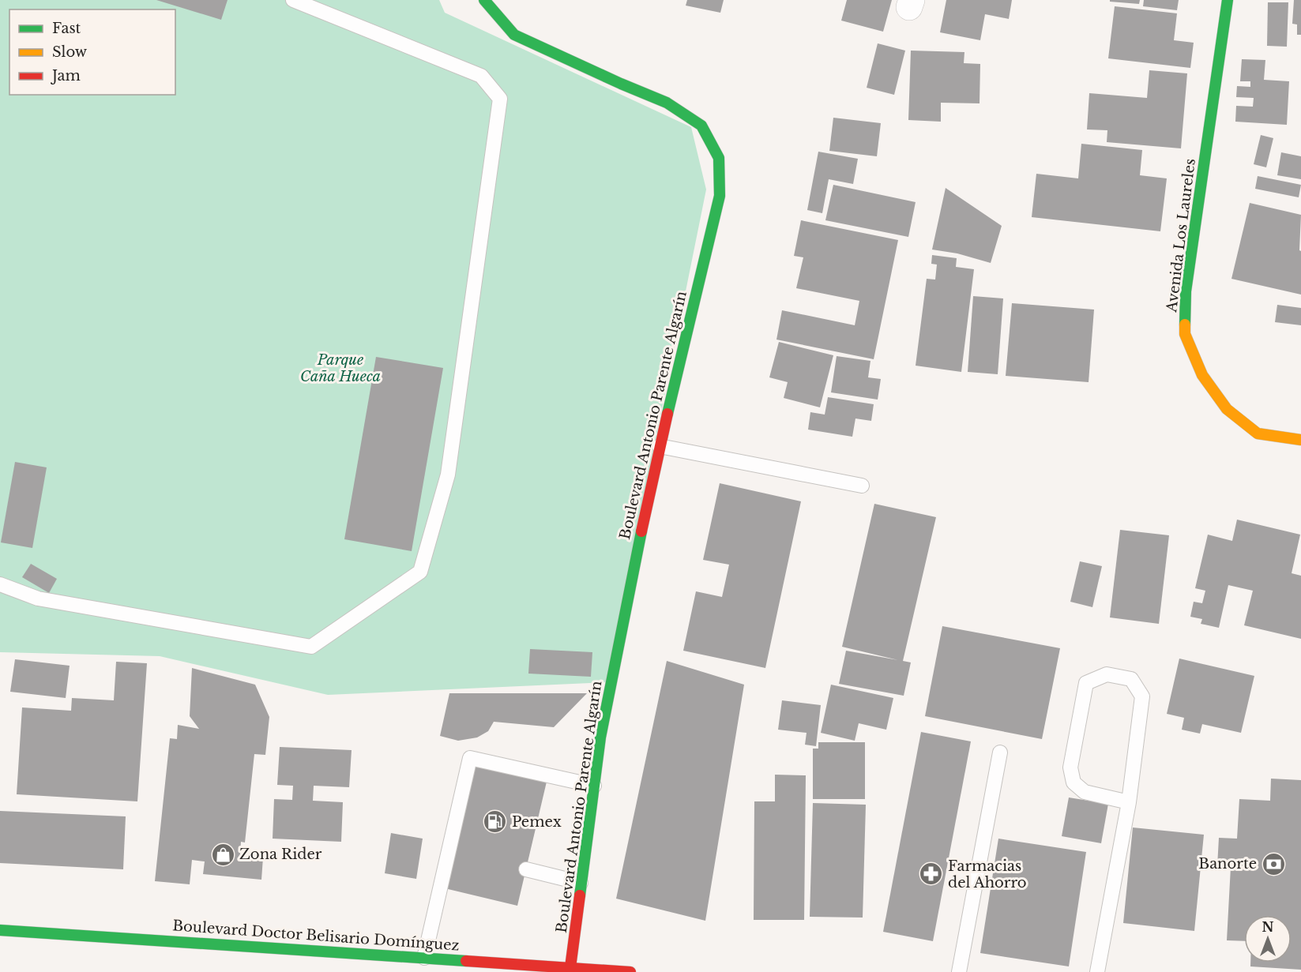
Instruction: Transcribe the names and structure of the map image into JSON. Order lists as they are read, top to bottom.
{
  "streets": {
    "main road": ["Avenida Los Laureles", "Boulevard Antonio Parente Algarín", "Boulevard Doctor Belisario Domínguez"]
  },
  "crossings": [
    ["Boulevard Antonio Parente Algarín", "Boulevard Doctor Belisario Domínguez"]
  ],
  "parks": ["Parque Caña Hueca"],
  "places": {
    "fuel station": ["Pemex"],
    "shop": ["Zona Rider"],
    "bank": ["Banorte"],
    "pharmacy": ["Farmacias del Ahorro"]
  },
  "legend": ["Fast", "Slow", "Jam"],
  "north": "top"
}
